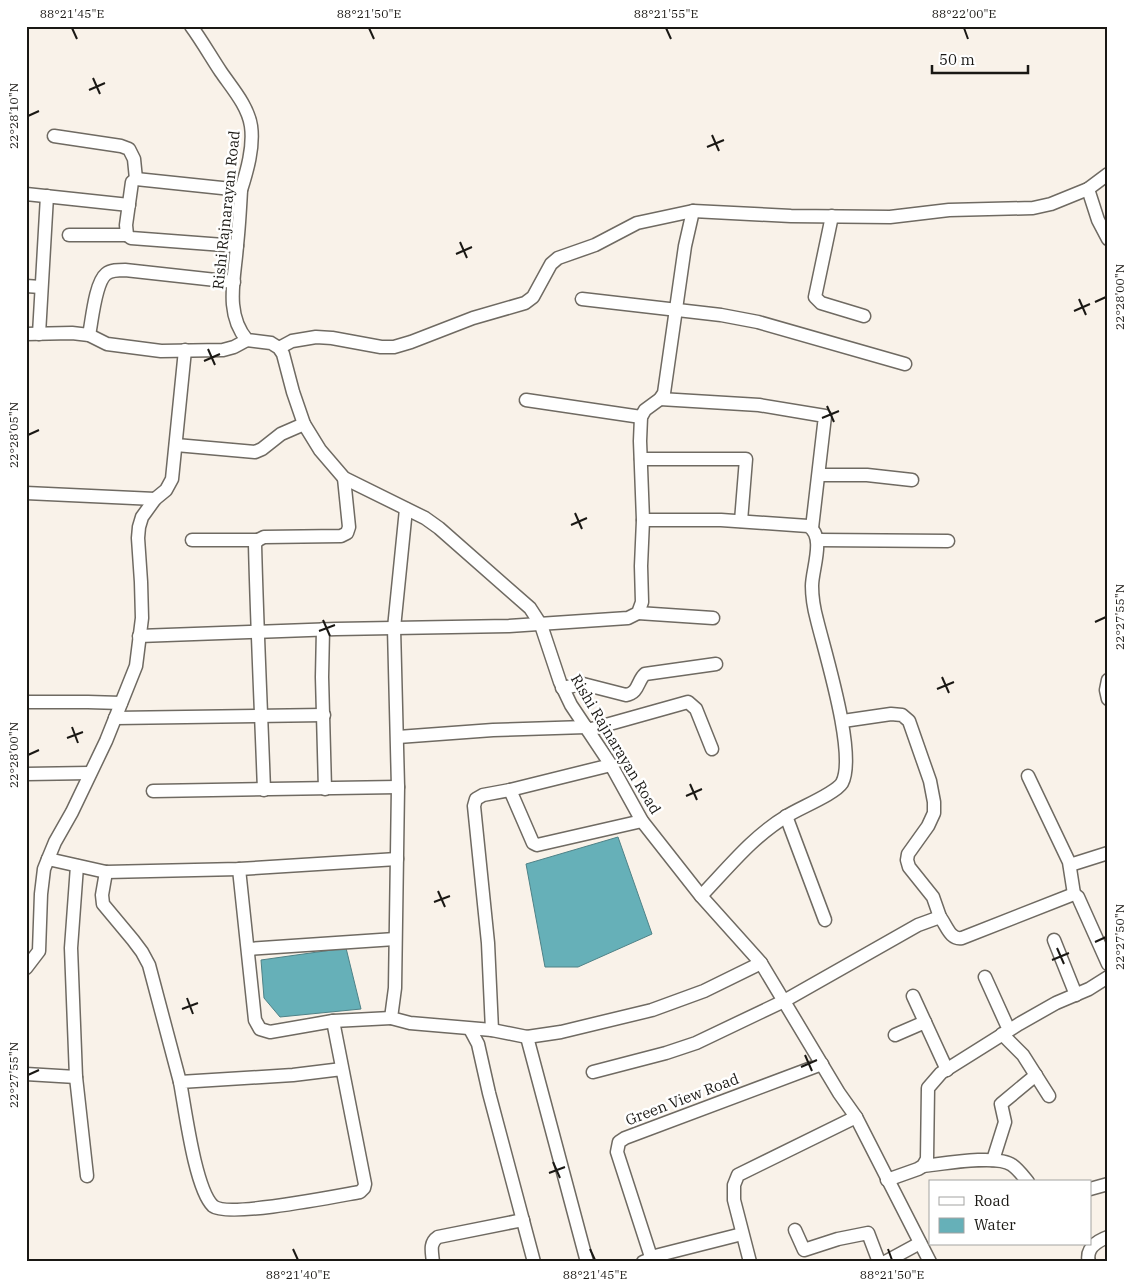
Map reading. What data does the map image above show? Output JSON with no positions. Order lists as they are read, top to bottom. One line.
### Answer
{"streets":{"street":["Rishi Rajnarayan Road","Green View Road"]},"crossings":[["Rishi Rajnarayan Road","Green View Road"]],"legend":["Road","Water"],"scale_bar":"50 m","coordinates":["88°21'45\"E","88°21'50\"E","88°21'55\"E","88°22'00\"E","22°28'10\"N","22°28'00\"N","22°28'05\"N","22°27'55\"N","22°27'50\"N","88°21'40\"E"]}
